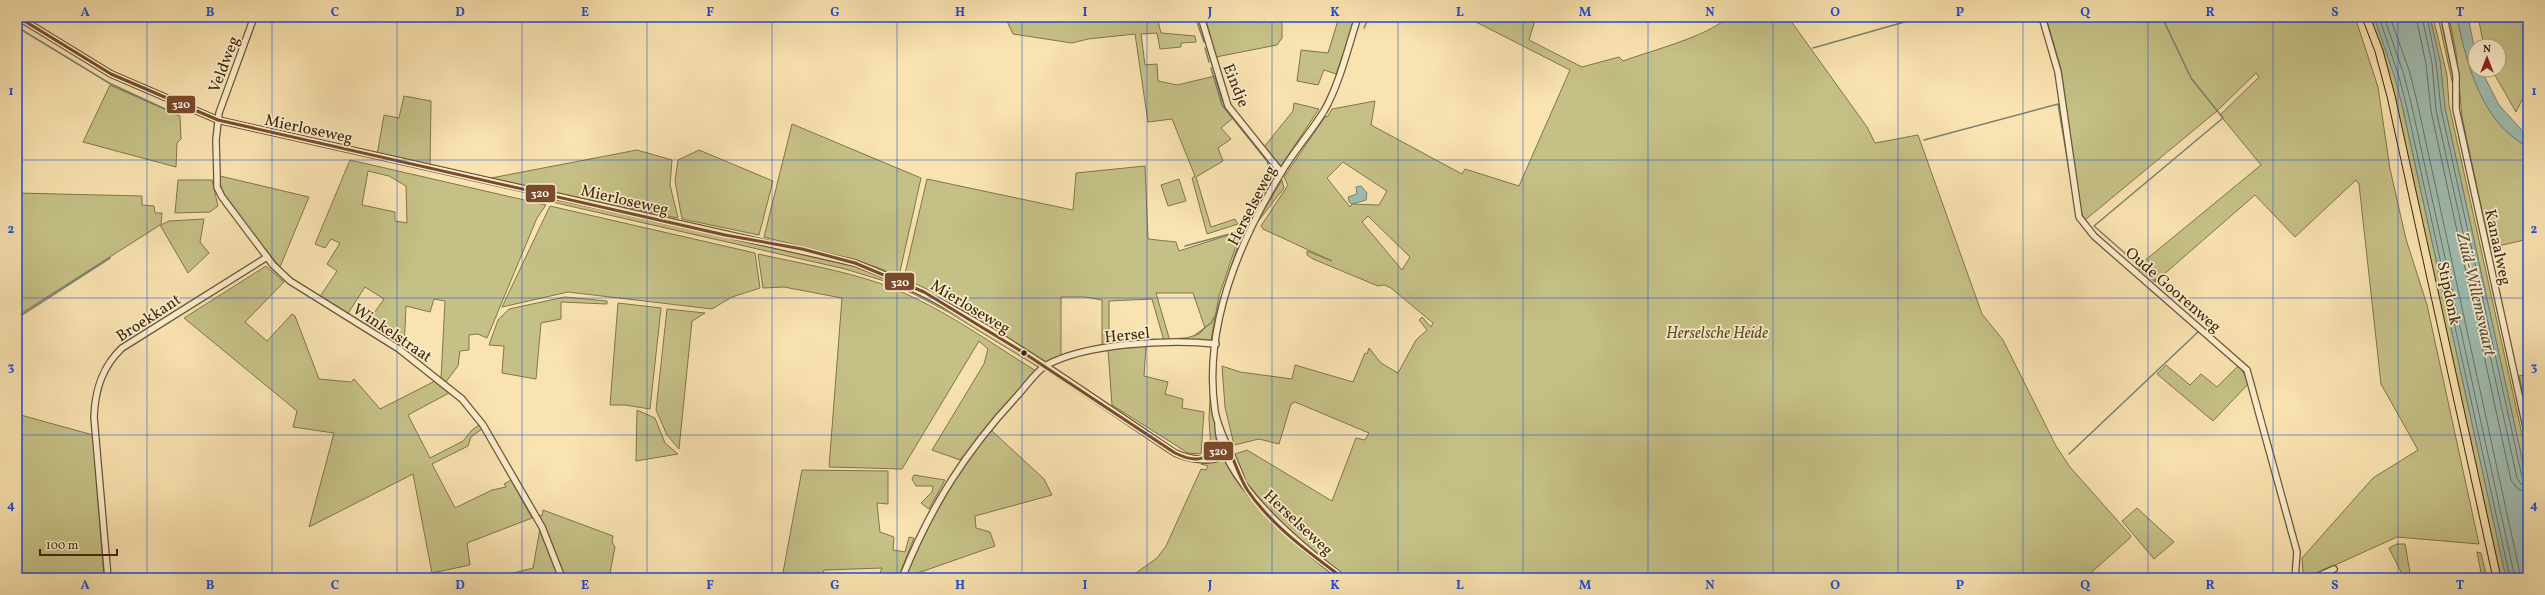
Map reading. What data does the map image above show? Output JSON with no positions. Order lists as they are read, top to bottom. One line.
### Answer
{"streets":{"main road":["Stipdonk"],"street":["Veldweg","Eindje","Mierloseweg","Herselseweg","Kanaalweg","Oude Goorenweg","Broekkant","Winkelstraat","Hersel"]},"crossings":[["Veldweg","Mierloseweg"],["Veldweg","Winkelstraat"],["Eindje","Herselseweg"],["Mierloseweg","Herselseweg"],["Mierloseweg","Winkelstraat"],["Mierloseweg","Hersel"],["Herselseweg","Hersel"],["Broekkant","Winkelstraat"]],"water":["Zuid-Willemsvaart"],"parks":["Herselsche Heide"],"lines":["transit line 320"],"scale_bar":"100 m","north":"top","grid":{"columns":["A","B","C","D","E","F","G","H","I","J","K","L","M","N","O","P","Q","R","S","T"],"rows":["1","2","3","4"]}}
